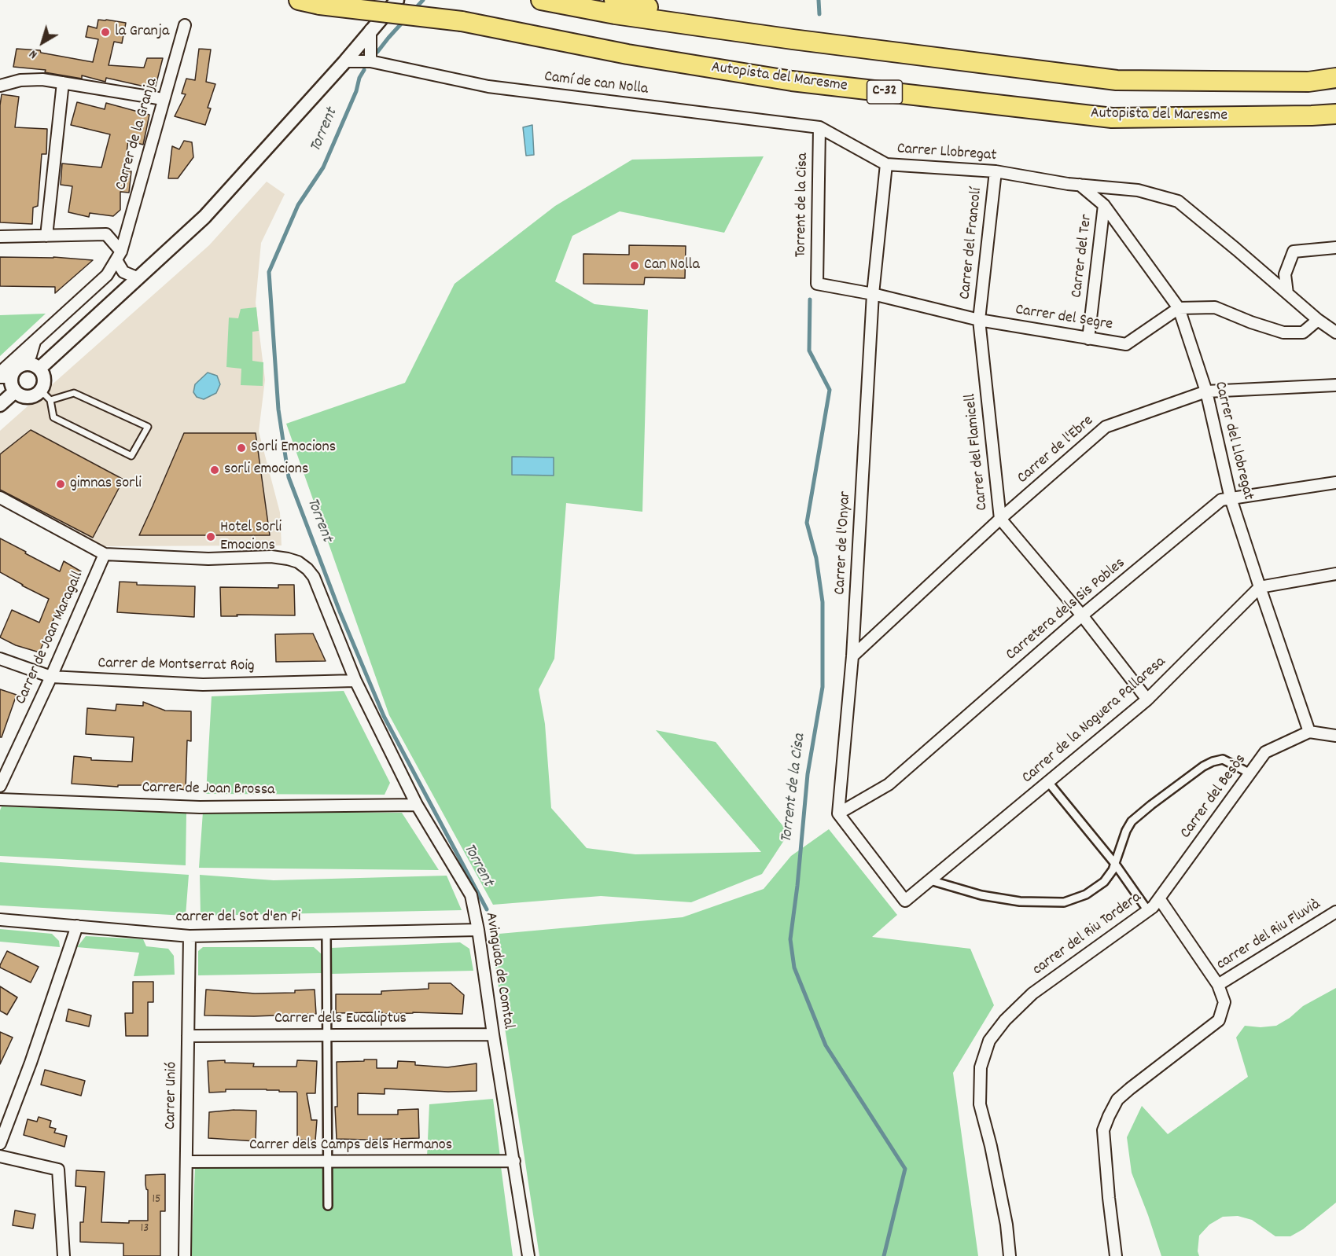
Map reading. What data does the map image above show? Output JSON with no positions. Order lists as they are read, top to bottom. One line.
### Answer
{"streets":{"highway":["Autopista del Maresme","C-32"],"street":["Camí de can Nolla","Carrer de la Granja","Carrer Llobregat","Torrent de la Cisa","Carrer del Francolí","Carrer del Ter","Carrer del Segre","Carrer del Llobregat","Carrer de l'Ebre","Carrer del Flamicell","Carrer de l'Onyar","Carretera dels Sis Pobles","Carrer de Joan Maragall","Carrer de Montserrat Roig","Carrer de la Noguera Pallaresa","Carrer de Joan Brossa","Carrer del Besòs","carrer del Sot d'en Pi","carrer del Riu Tordera","carrer del Riu Fluvià","Avinguda de Comtal","Carrer dels Eucaliptus","Carrer Unió","Carrer dels Camps dels Hermanos"]},"crossings":[["Camí de can Nolla","Carrer Llobregat"],["Camí de can Nolla","Torrent de la Cisa"],["Carrer Llobregat","Torrent de la Cisa"],["Carrer Llobregat","Carrer del Francolí"],["Carrer Llobregat","Carrer del Llobregat"],["Carrer Llobregat","Carrer de l'Onyar"],["Torrent de la Cisa","Carrer del Segre"],["Carrer del Francolí","Carrer del Segre"],["Carrer del Francolí","Carrer del Flamicell"],["Carrer del Ter","Carrer del Segre"],["Carrer del Ter","Carrer del Llobregat"],["Carrer del Segre","Carrer del Llobregat"],["Carrer del Segre","Carrer del Flamicell"],["Carrer del Segre","Carrer de l'Onyar"],["Carrer del Llobregat","Carrer de l'Ebre"],["Carrer del Llobregat","Carretera dels Sis Pobles"],["Carrer del Llobregat","Carrer de la Noguera Pallaresa"],["Carrer del Llobregat","Carrer del Besòs"],["Carrer de l'Ebre","Carrer del Flamicell"],["Carrer de l'Ebre","Carrer de l'Onyar"],["Carrer del Flamicell","Carretera dels Sis Pobles"],["Carrer del Flamicell","Carrer de la Noguera Pallaresa"],["Carrer de l'Onyar","Carretera dels Sis Pobles"],["Carrer de l'Onyar","Carrer de la Noguera Pallaresa"],["Carretera dels Sis Pobles","Carrer de la Noguera Pallaresa"],["Carrer de Joan Maragall","Carrer de Montserrat Roig"],["Carrer de Joan Maragall","Avinguda de Comtal"],["Carrer de Montserrat Roig","Avinguda de Comtal"],["Carrer de Joan Brossa","Avinguda de Comtal"],["Carrer del Besòs","carrer del Riu Tordera"],["carrer del Sot d'en Pi","Avinguda de Comtal"],["carrer del Sot d'en Pi","Carrer Unió"],["Avinguda de Comtal","Carrer dels Eucaliptus"],["Avinguda de Comtal","Carrer dels Camps dels Hermanos"],["Carrer dels Eucaliptus","Carrer Unió"],["Carrer Unió","Carrer dels Camps dels Hermanos"]],"water":["Torrent","Torrent de la Cisa"],"places":["la Granja","Can Nolla","Sorli Emocions","sorli emocions","gimnas sorli","Hotel Sorli Emocions"],"house_numbers":["15","13"],"north":"bottom left"}
